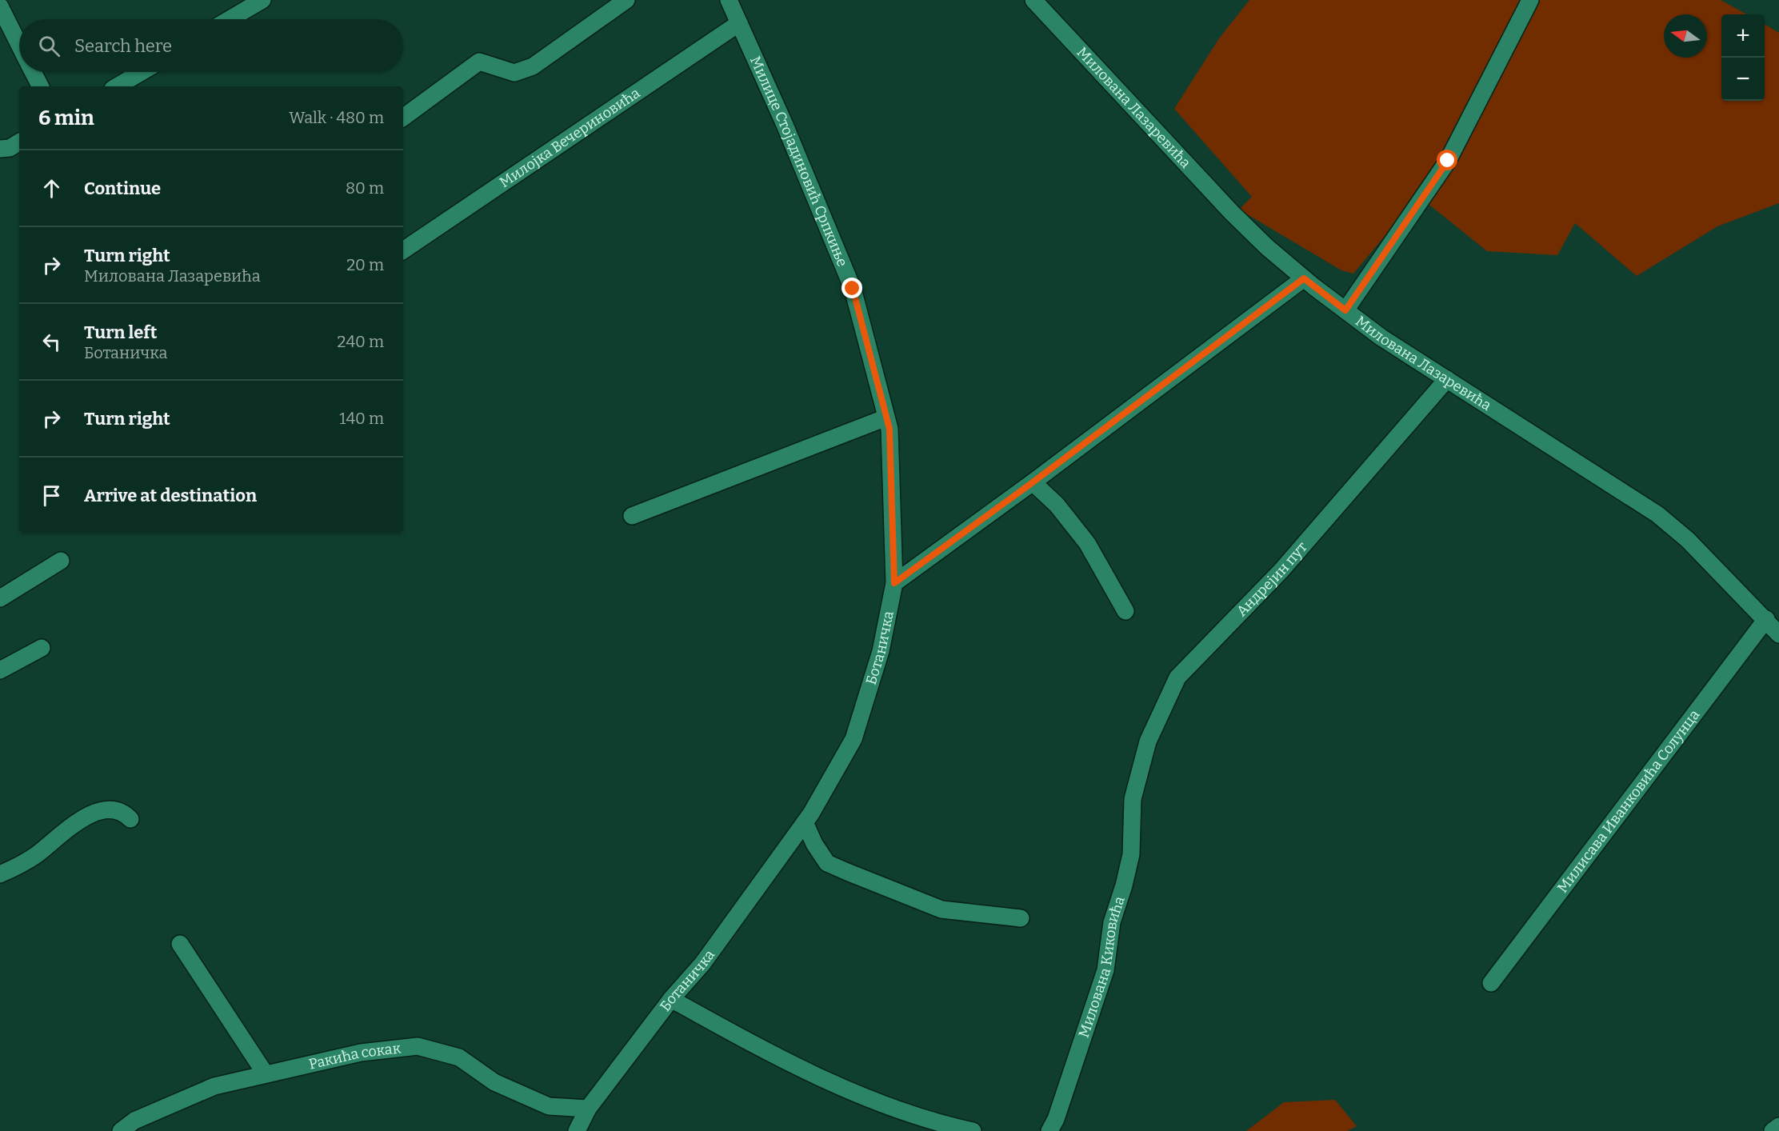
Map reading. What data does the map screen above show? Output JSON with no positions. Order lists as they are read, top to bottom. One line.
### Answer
{"streets":{"street":["Милована Лазаревића","Милојка Вечериновића","Милице Стојадиновић Српкиње","Андрејин пут","Ботаничка","Милисава Иванковића Солунца","Милована Киковића","Ракића сокак"]},"crossings":[["Милована Лазаревића","Андрејин пут"],["Милована Лазаревића","Милисава Иванковића Солунца"],["Милојка Вечериновића","Милице Стојадиновић Српкиње"],["Милице Стојадиновић Српкиње","Ботаничка"],["Андрејин пут","Милована Киковића"],["Ботаничка","Ракића сокак"]],"north":"left","page":{"map_buttons":["+","−"],"search":"Search here","heading":["6 min","Walk · 480 m"],"list":[["Continue","80 m"],["Turn right","Милована Лазаревића","20 m"],["Turn left","Ботаничка","240 m"],["Turn right","140 m"],"Arrive at destination"]}}
